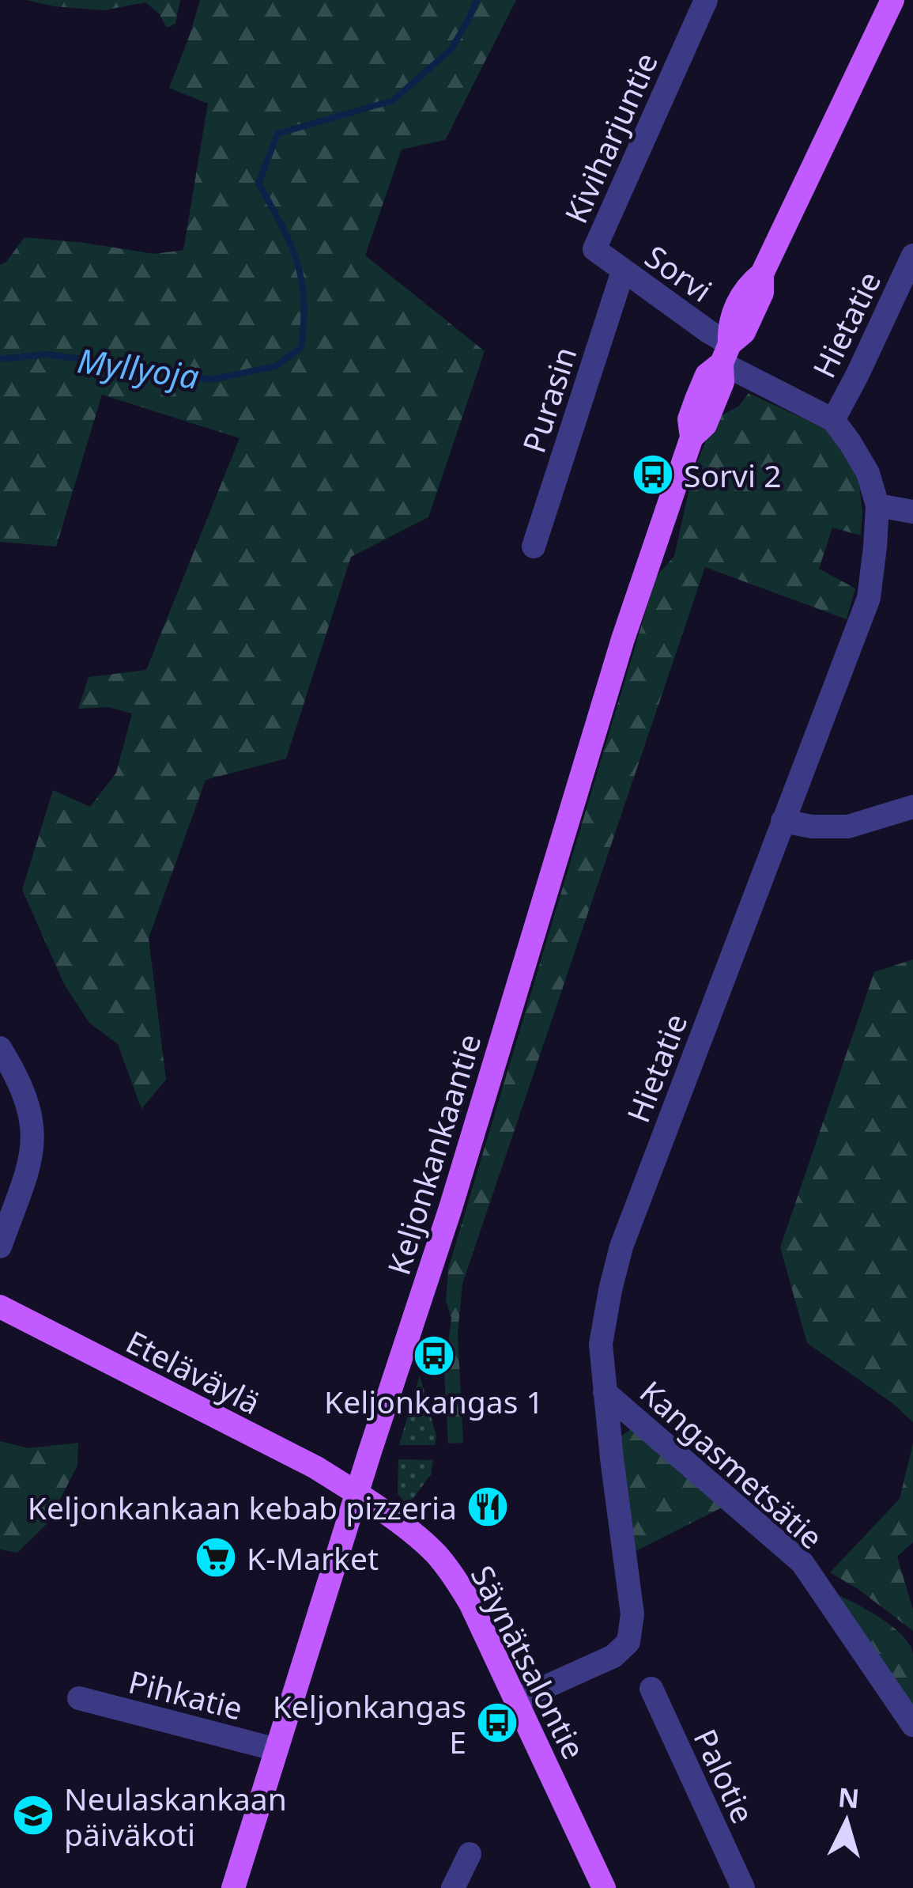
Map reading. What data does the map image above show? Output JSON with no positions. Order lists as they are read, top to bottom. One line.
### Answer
{"streets":{"main road":["Keljonkankaantie","Eteläväylä","Säynätsalontie"],"street":["Kiviharjuntie","Sorvi","Hietatie","Purasin","Kangasmetsätie","Pihkatie","Palotie"]},"crossings":[["Kiviharjuntie","Sorvi"],["Sorvi","Hietatie"],["Sorvi","Purasin"],["Sorvi","Keljonkankaantie"],["Hietatie","Keljonkankaantie"],["Hietatie","Kangasmetsätie"],["Hietatie","Säynätsalontie"],["Keljonkankaantie","Eteläväylä"],["Keljonkankaantie","Säynätsalontie"],["Keljonkankaantie","Pihkatie"],["Eteläväylä","Säynätsalontie"]],"water":["Myllyoja"],"places":{"bus stop":["Sorvi 2","Keljonkangas 1","Keljonkangas E"],"restaurant":["Keljonkankaan kebab pizzeria"],"supermarket":["K-Market"],"school or university":["Neulaskankaan päiväkoti"]},"north":"top"}
